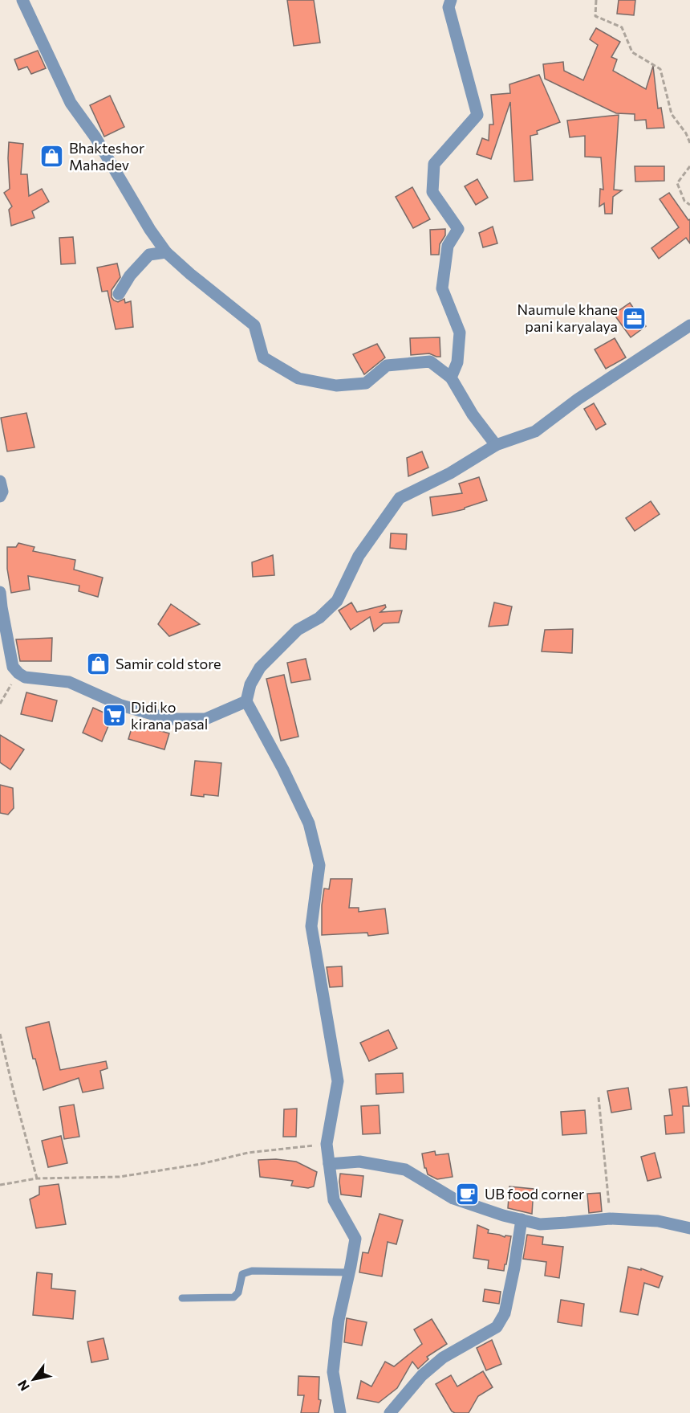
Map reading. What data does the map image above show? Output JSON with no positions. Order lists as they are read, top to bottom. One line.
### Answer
{"places":{"shop":["Bhakteshor Mahadev","Samir cold store"],"office":["Naumule khane pani karyalaya"],"supermarket":["Didi ko kirana pasal"],"cafe":["UB food corner"]},"north":"bottom left"}
